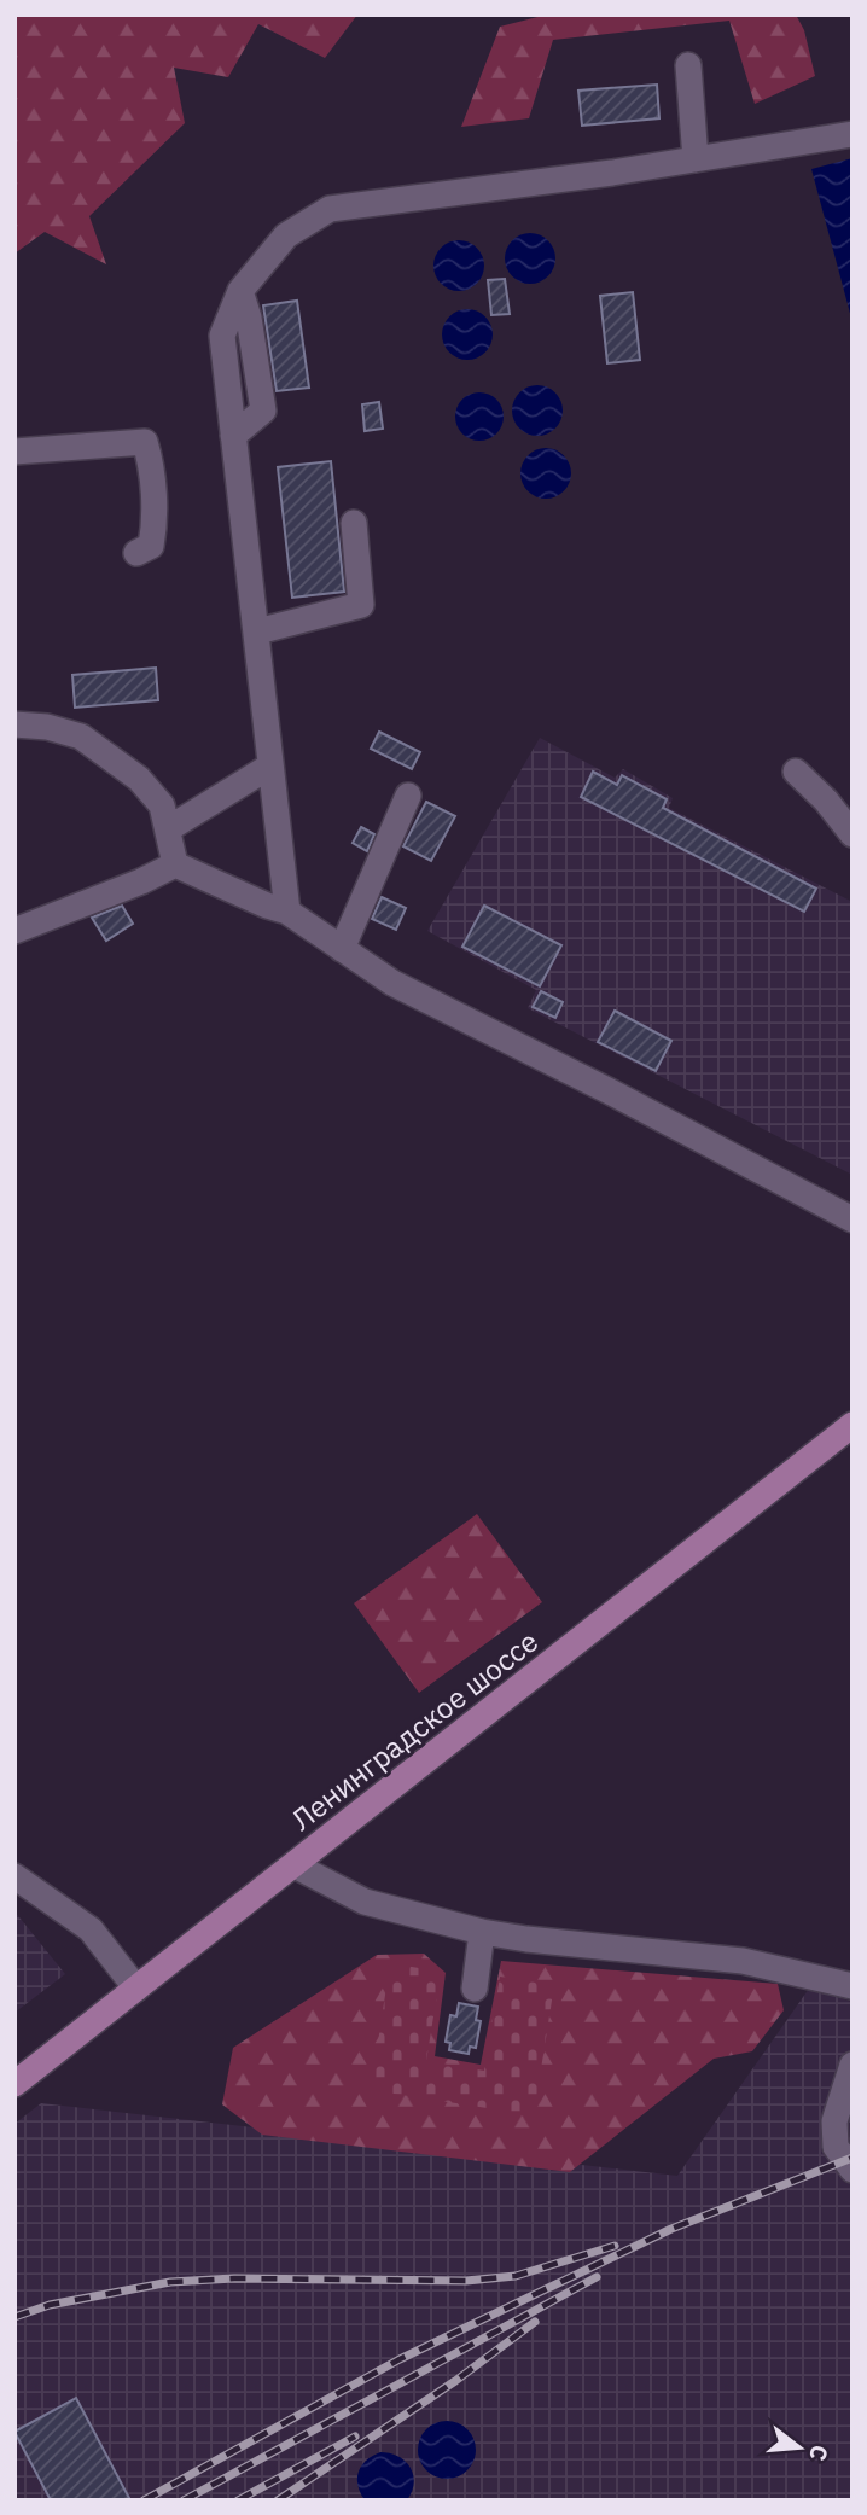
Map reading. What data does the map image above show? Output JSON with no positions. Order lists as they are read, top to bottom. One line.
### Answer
{"streets":{"main road":["Ленинградское шоссе"]},"north":"right"}
